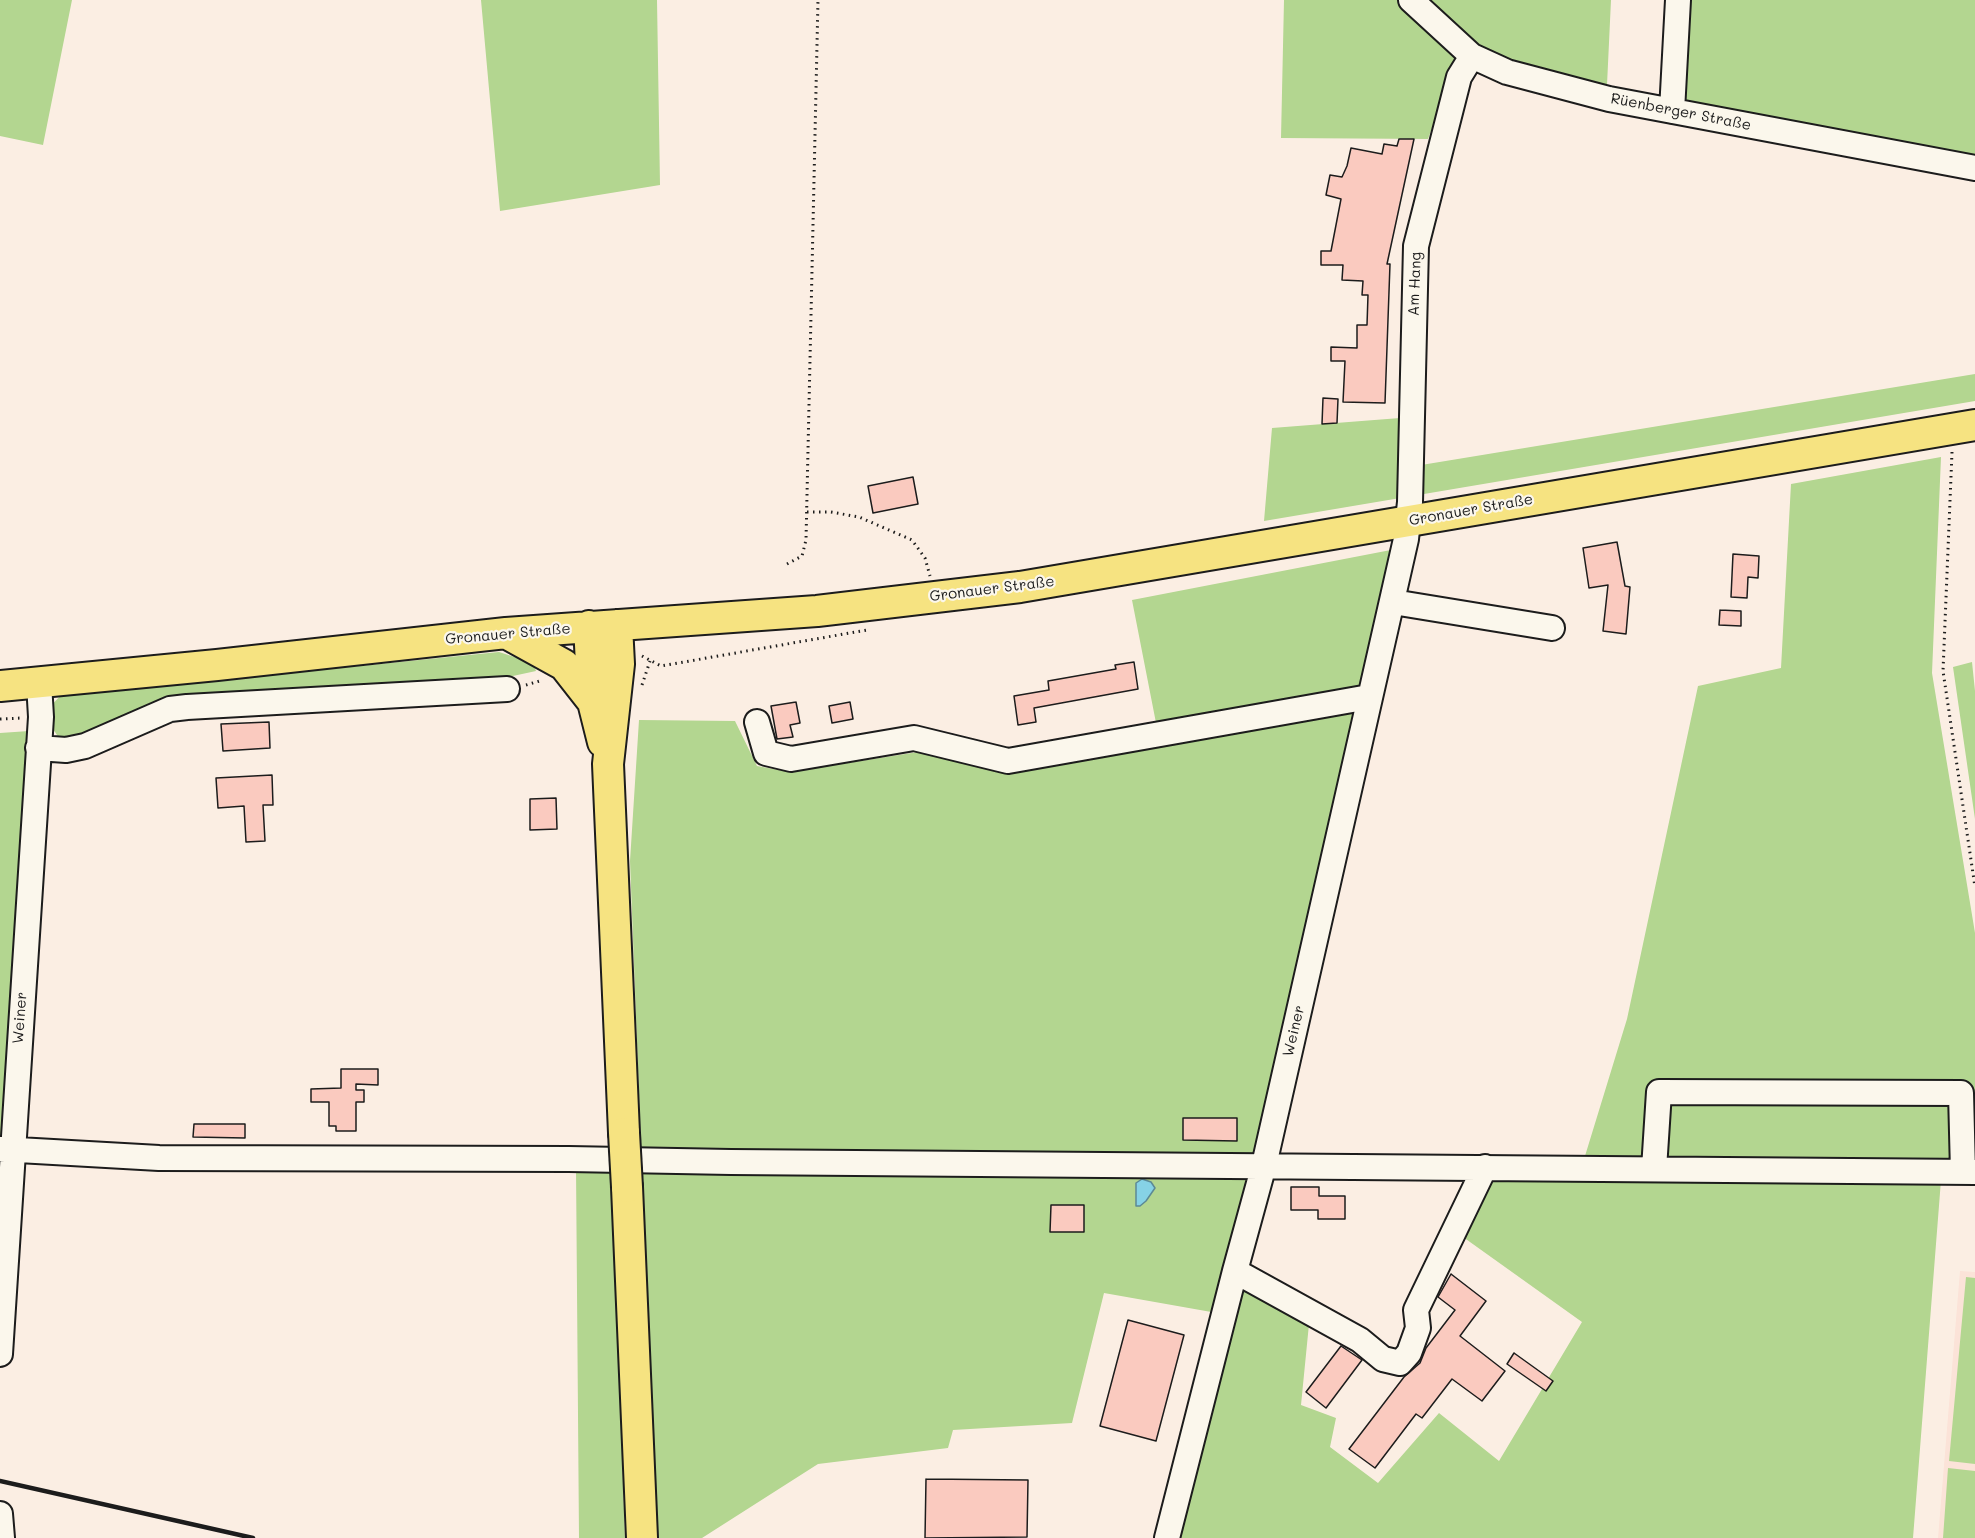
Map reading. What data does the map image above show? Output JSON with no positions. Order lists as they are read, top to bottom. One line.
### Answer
{"streets":{"main road":["Gronauer Straße"],"street":["Rüenberger Straße","Am Hang","Weiner"]},"crossings":[["Rüenberger Straße","Am Hang"],["Am Hang","Gronauer Straße"],["Am Hang","Weiner"],["Gronauer Straße","Weiner"]]}
